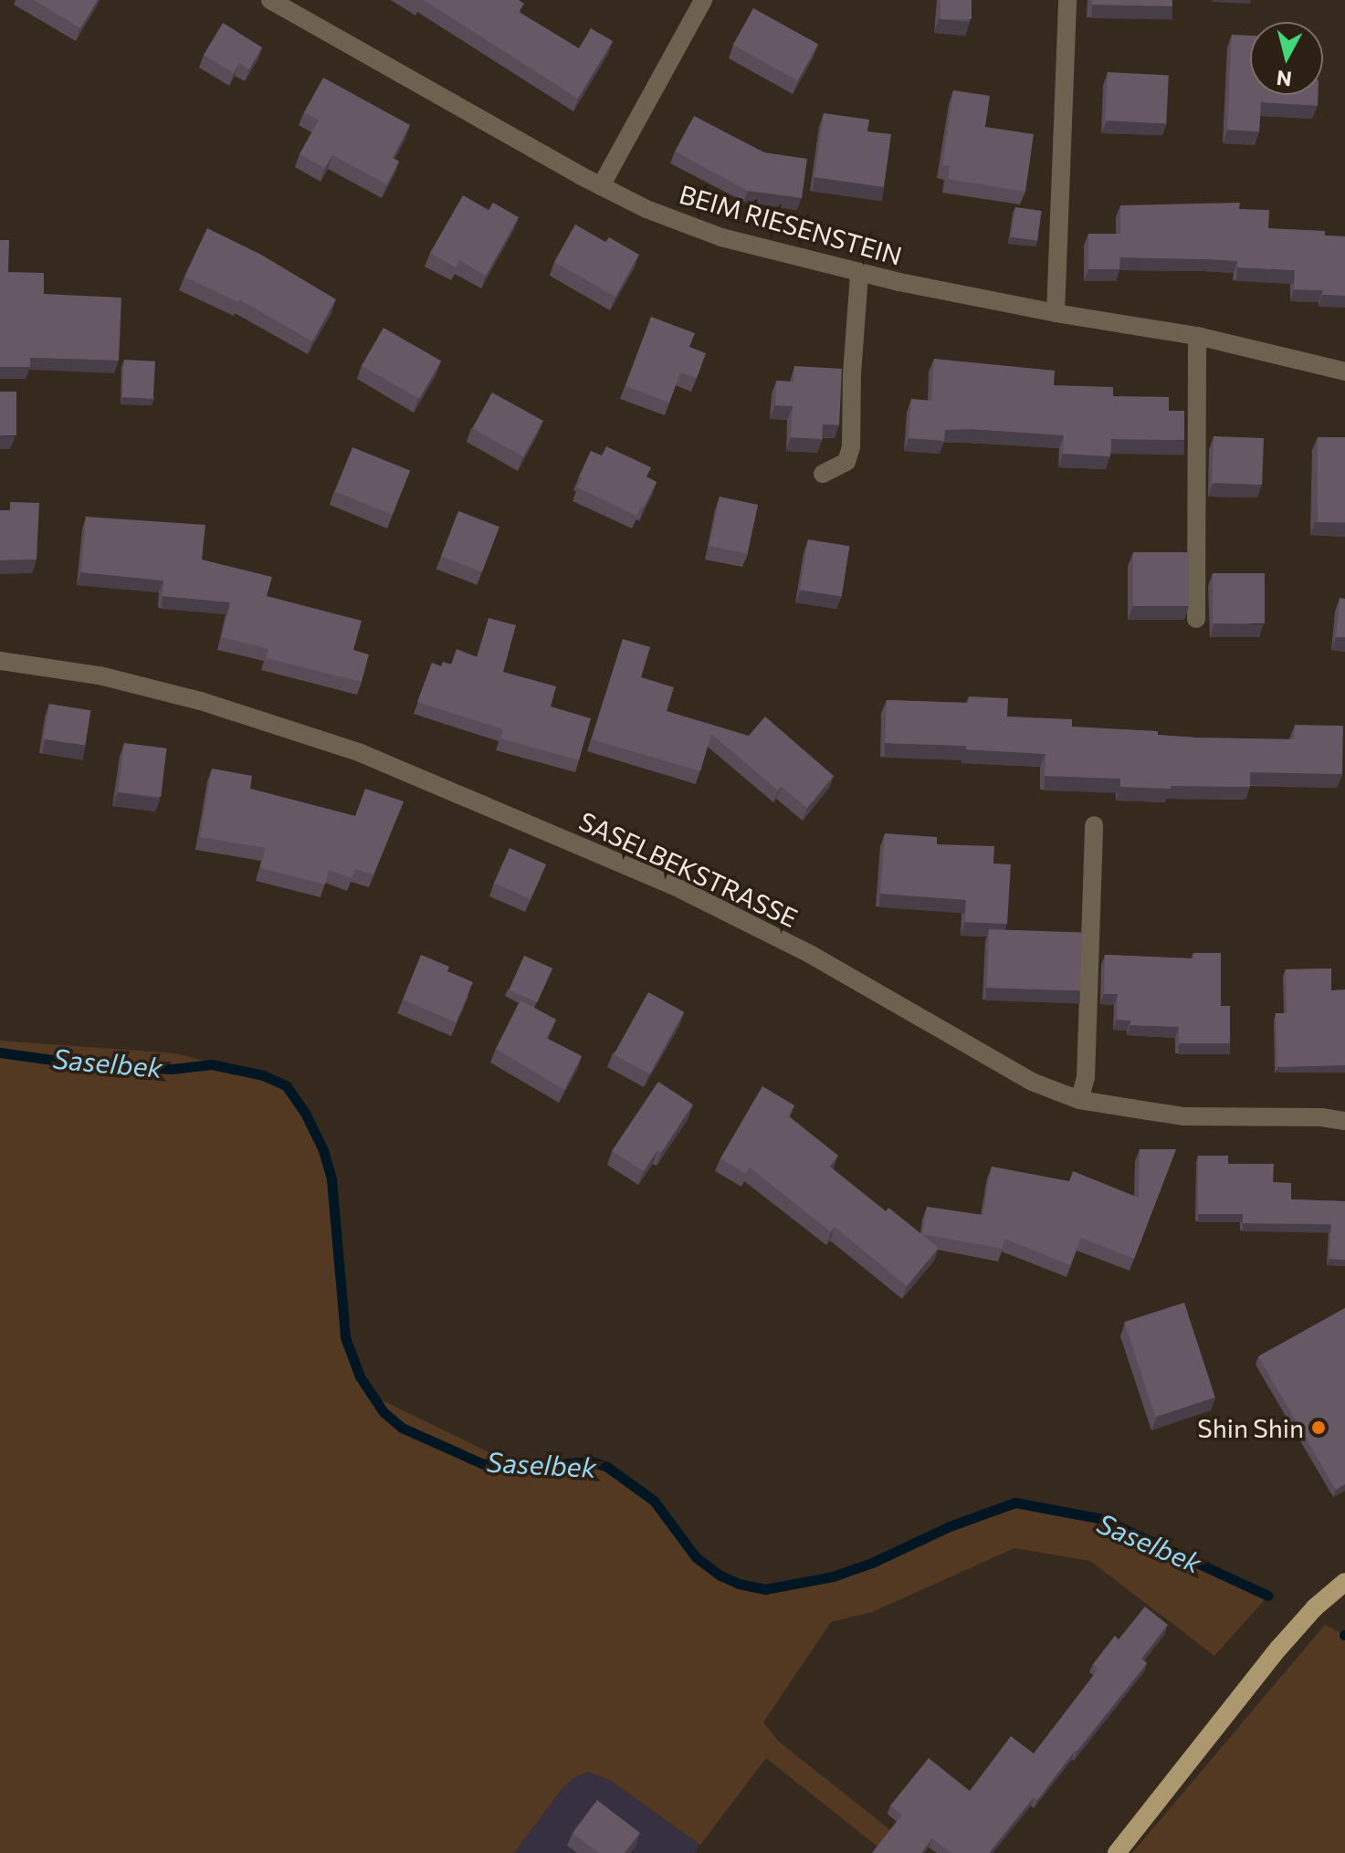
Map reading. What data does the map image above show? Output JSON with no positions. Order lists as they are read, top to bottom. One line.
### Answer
{"streets":{"street":["BEIM RIESENSTEIN","SASELBEKSTRASSE"]},"water":["Saselbek"],"places":["Shin Shin"],"north":"bottom"}
